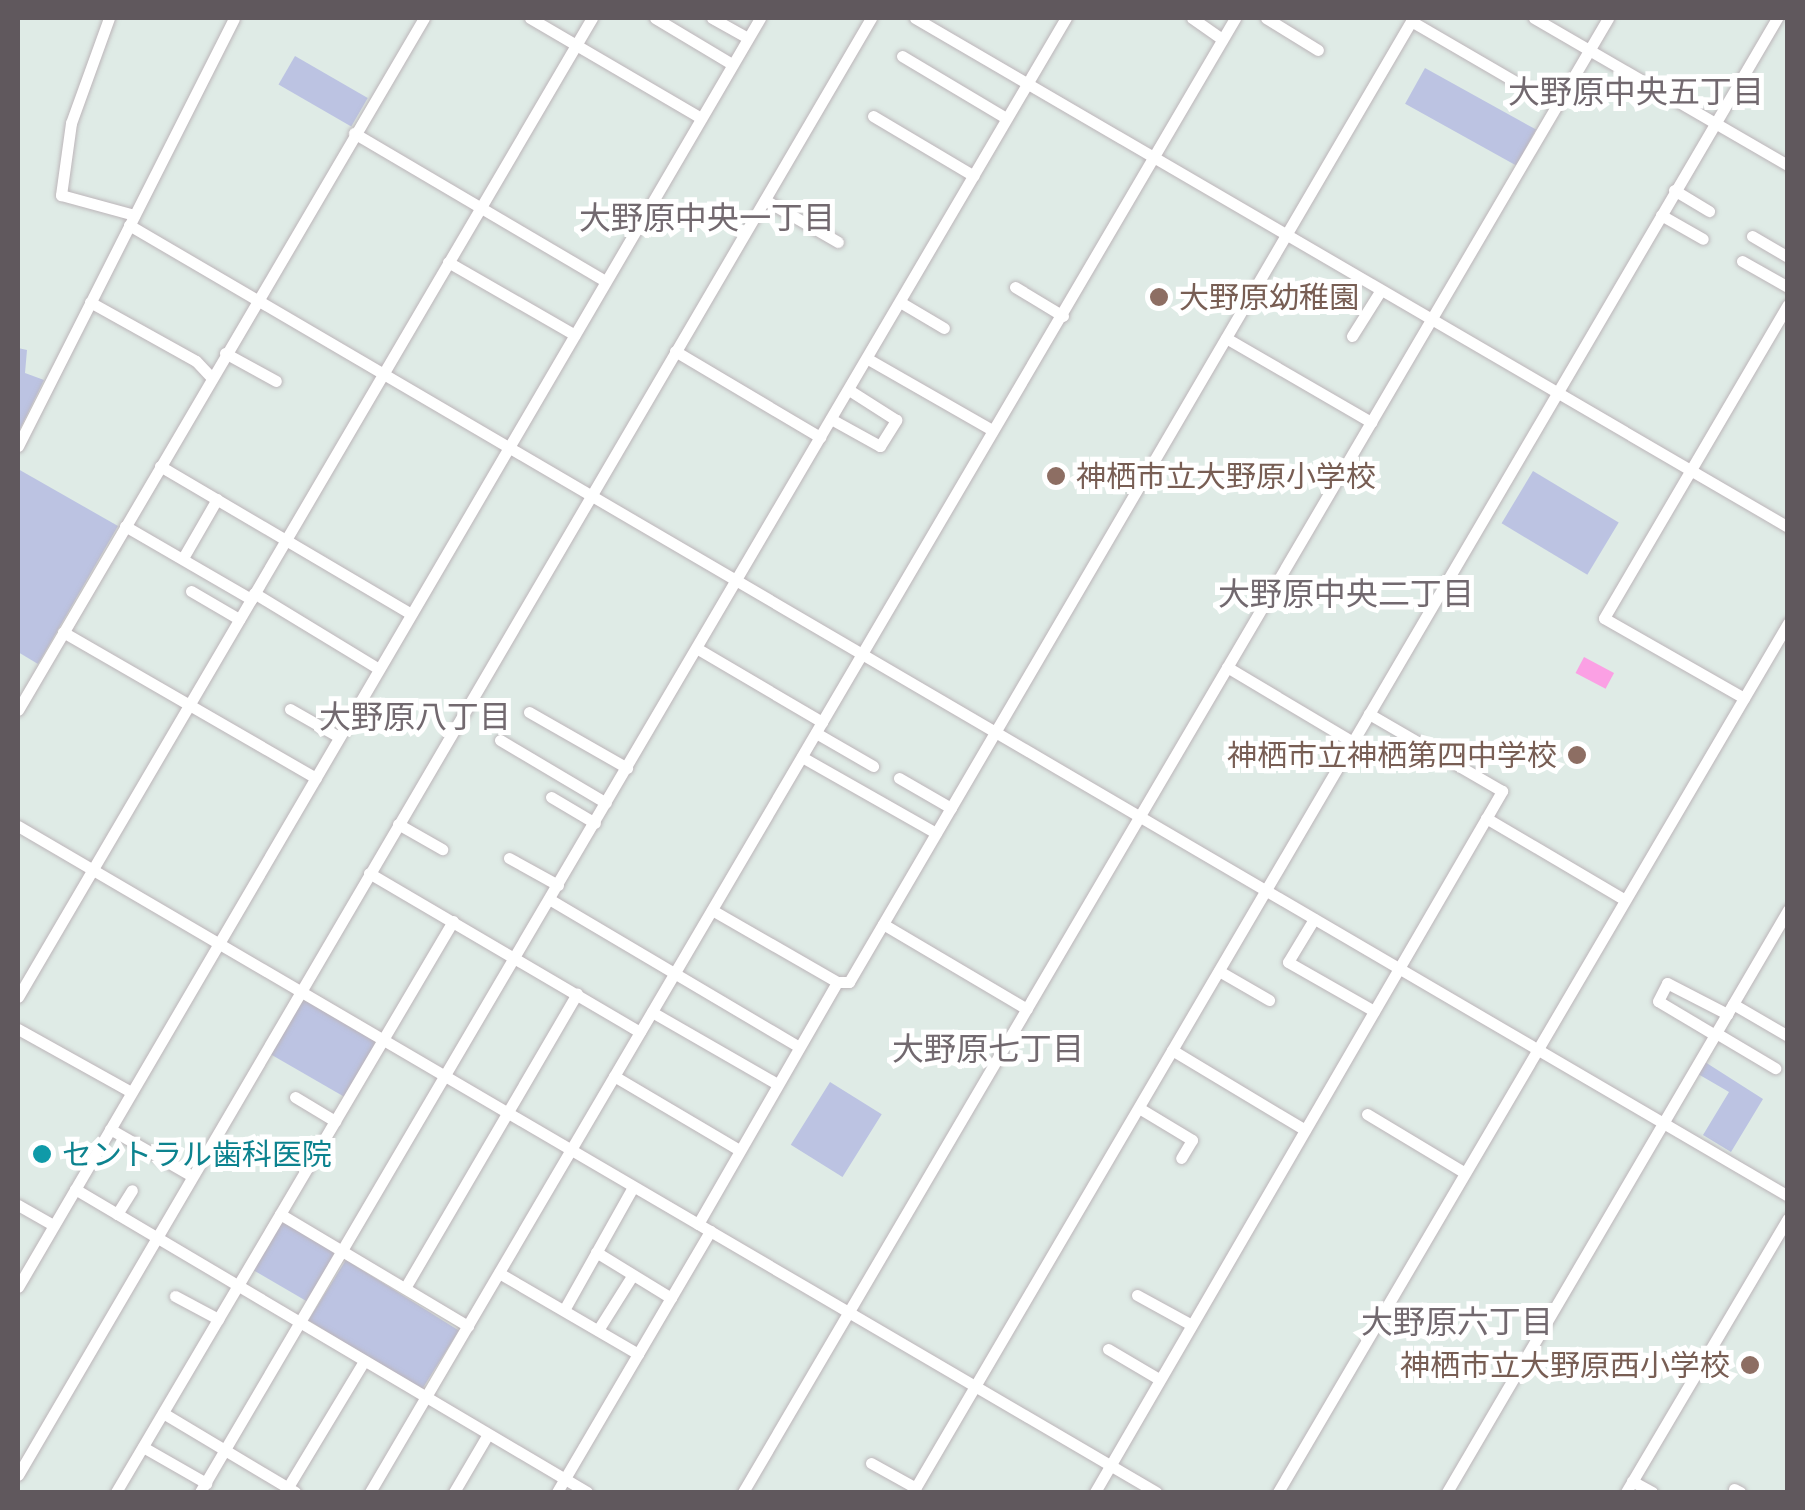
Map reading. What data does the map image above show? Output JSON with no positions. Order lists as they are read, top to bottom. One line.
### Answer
{"districts":["大野原中央五丁目","大野原中央一丁目","大野原中央二丁目","大野原八丁目","大野原七丁目","大野原六丁目"],"places":["大野原幼稚園","神栖市立大野原小学校","神栖市立神栖第四中学校","セントラル歯科医院","神栖市立大野原西小学校"]}
